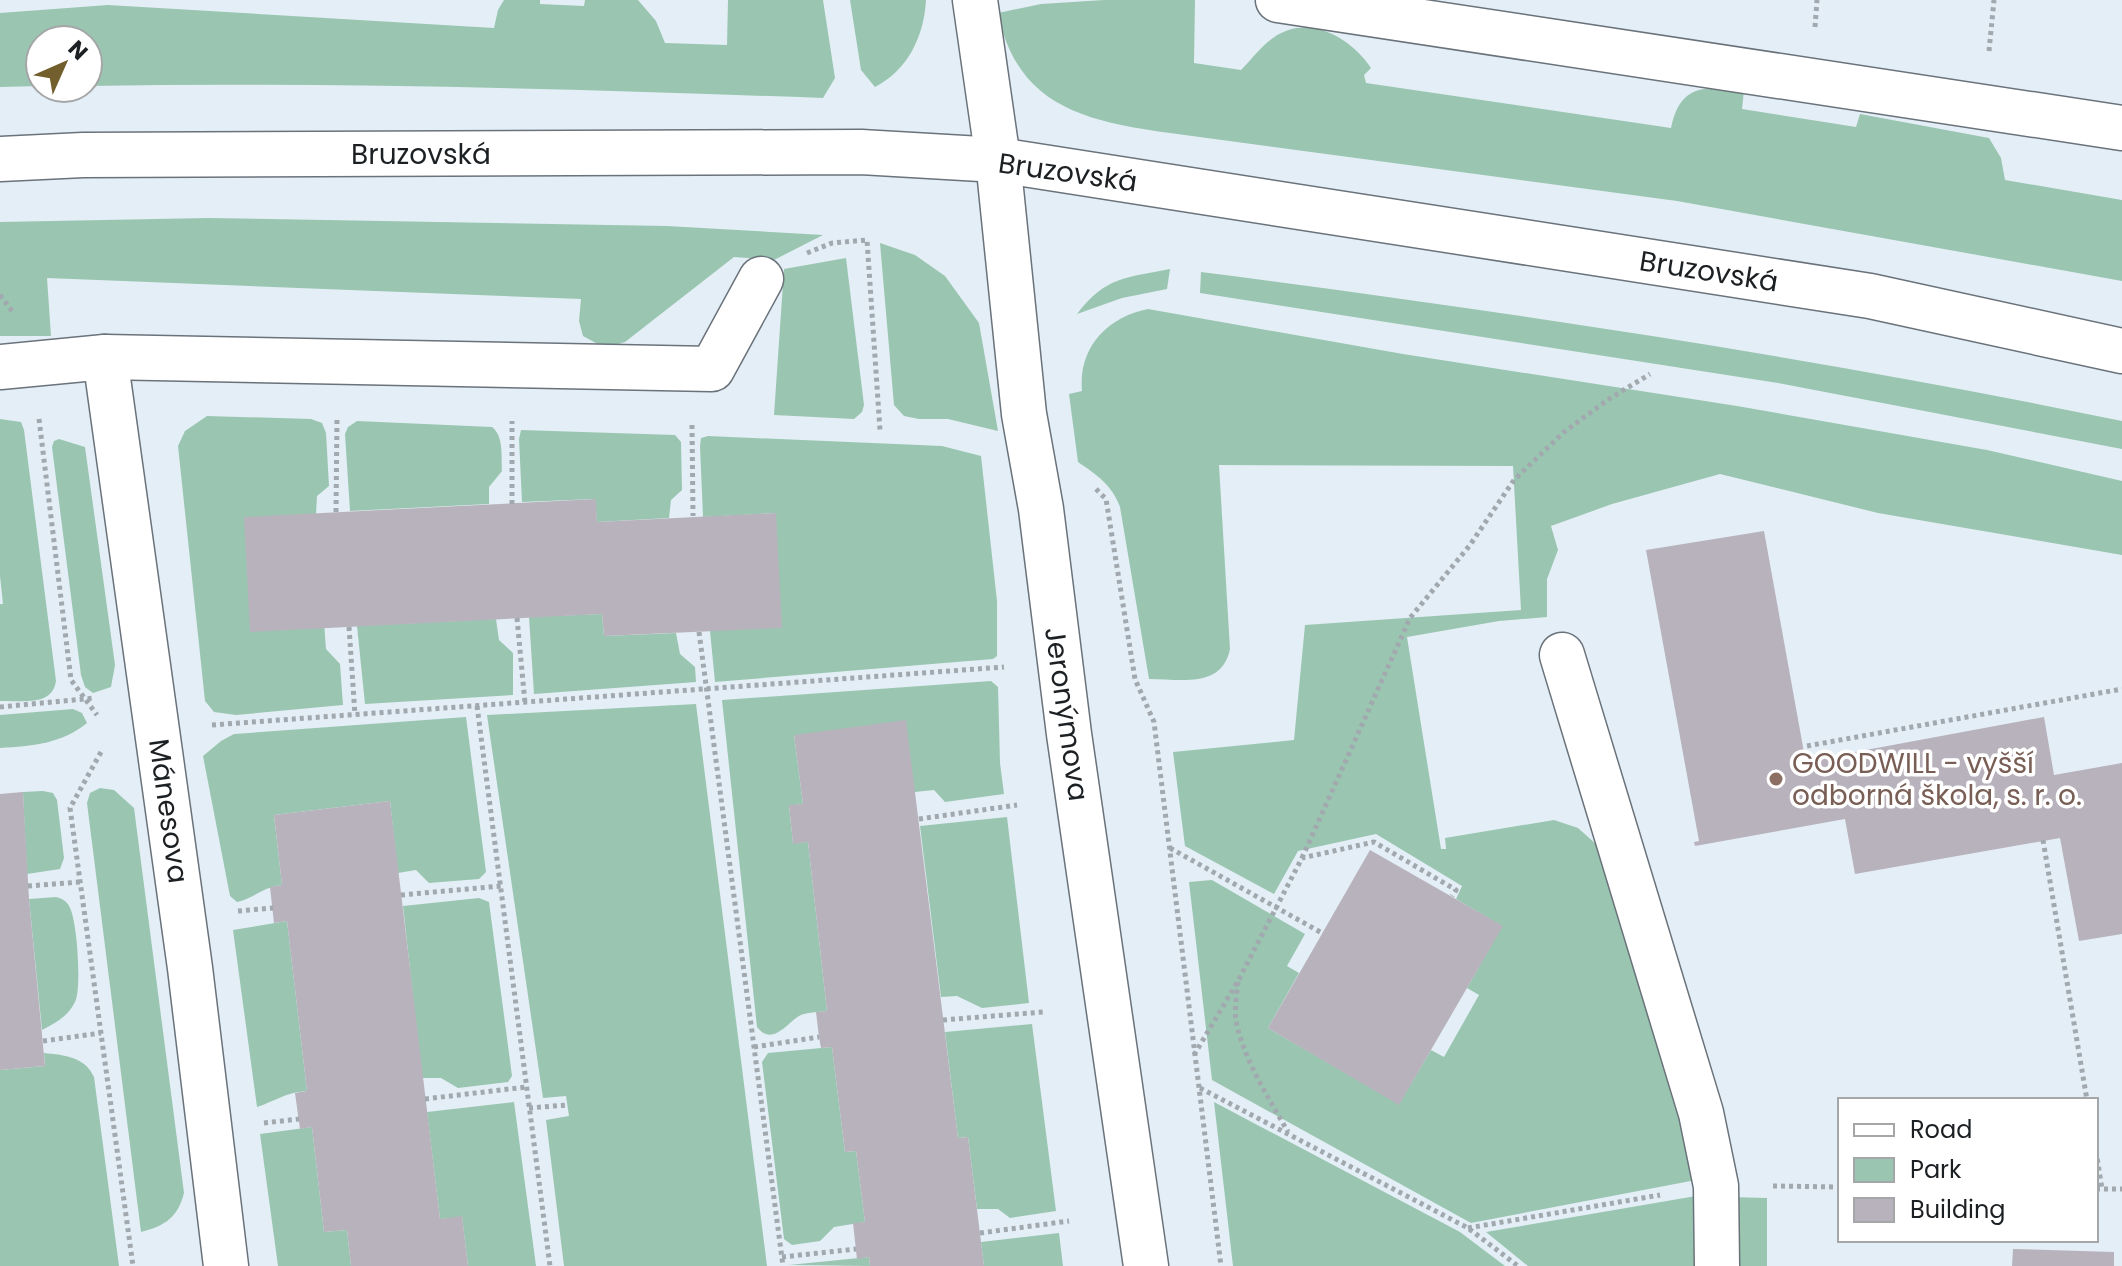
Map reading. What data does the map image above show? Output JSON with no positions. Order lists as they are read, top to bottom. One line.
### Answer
{"streets":{"street":["Bruzovská","Jeronýmova","Mánesova"]},"crossings":[["Bruzovská","Jeronýmova"]],"places":["GOODWILL - vyšší odborná škola, s. r. o."],"legend":["Road","Park","Building"],"north":"top right"}
